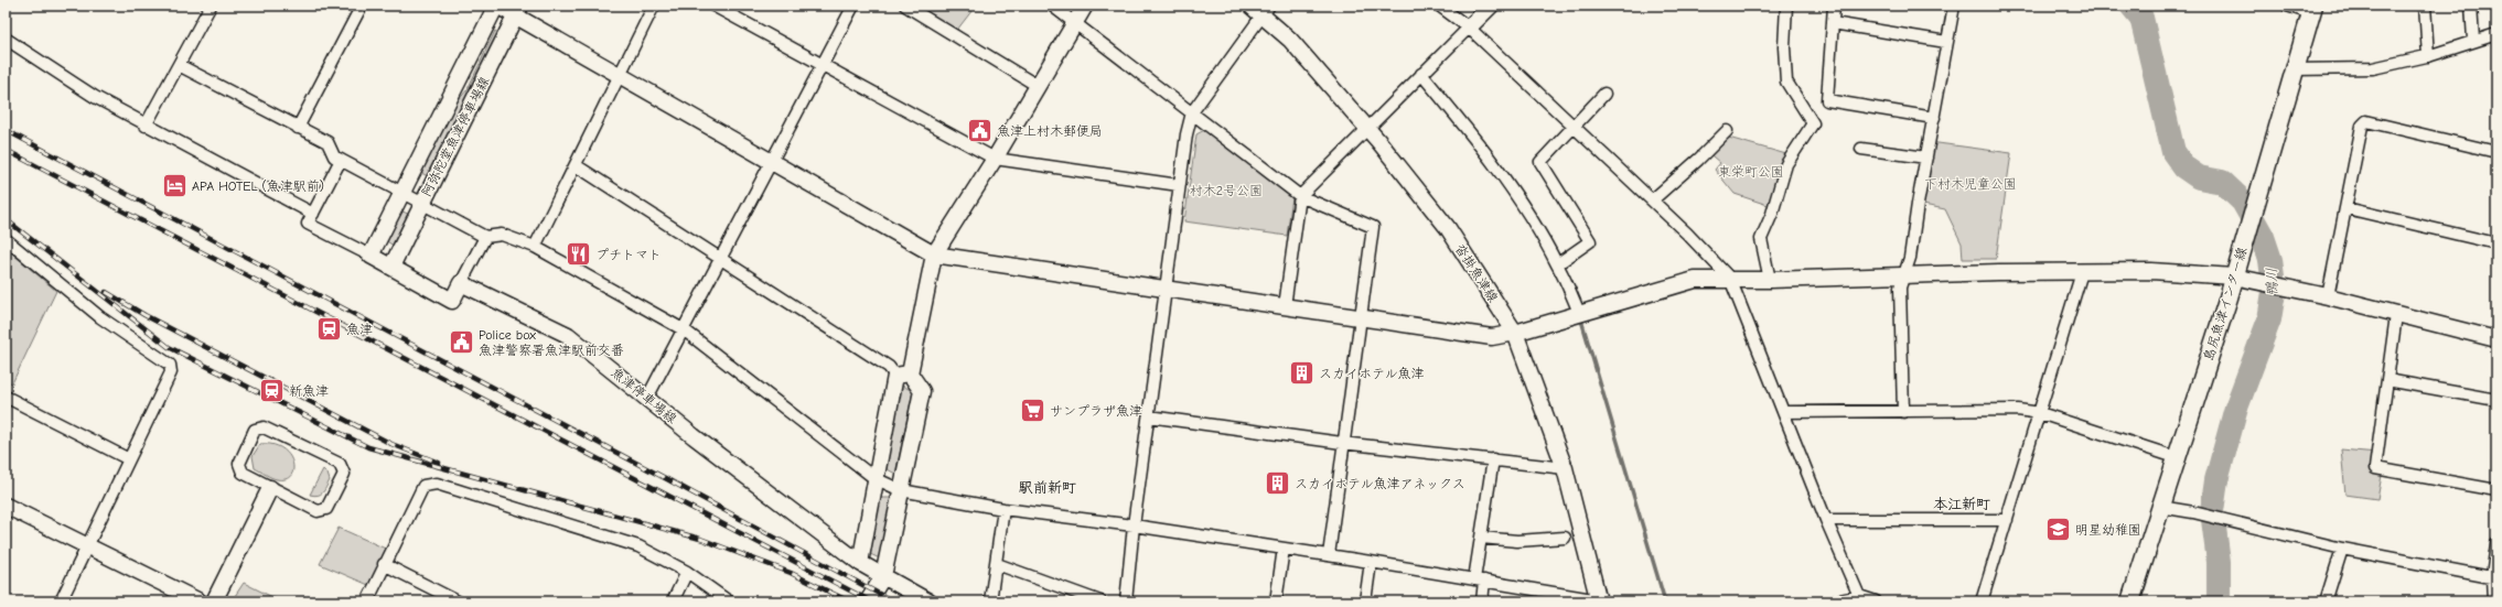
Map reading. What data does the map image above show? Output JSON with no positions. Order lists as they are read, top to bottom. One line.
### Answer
{"streets":{"main road":["島尻魚津インター線"],"street":["阿弥陀堂魚津停車場線","沓掛魚津線","魚津停車場線"]},"districts":["駅前新町","本江新町"],"water":["鴨川"],"parks":["東栄町公園","下村木児童公園","村木2号公園"],"places":{"public building":["魚津上村木郵便局","Police box 魚津警察署魚津駅前交番"],"hotel":["APA HOTEL (魚津駅前)"],"restaurant":["プチトマト"],"station":["魚津","新魚津"],"building":["スカイホテル魚津","スカイホテル魚津アネックス"],"supermarket":["サンプラザ魚津"],"school or university":["明星幼稚園"]}}
